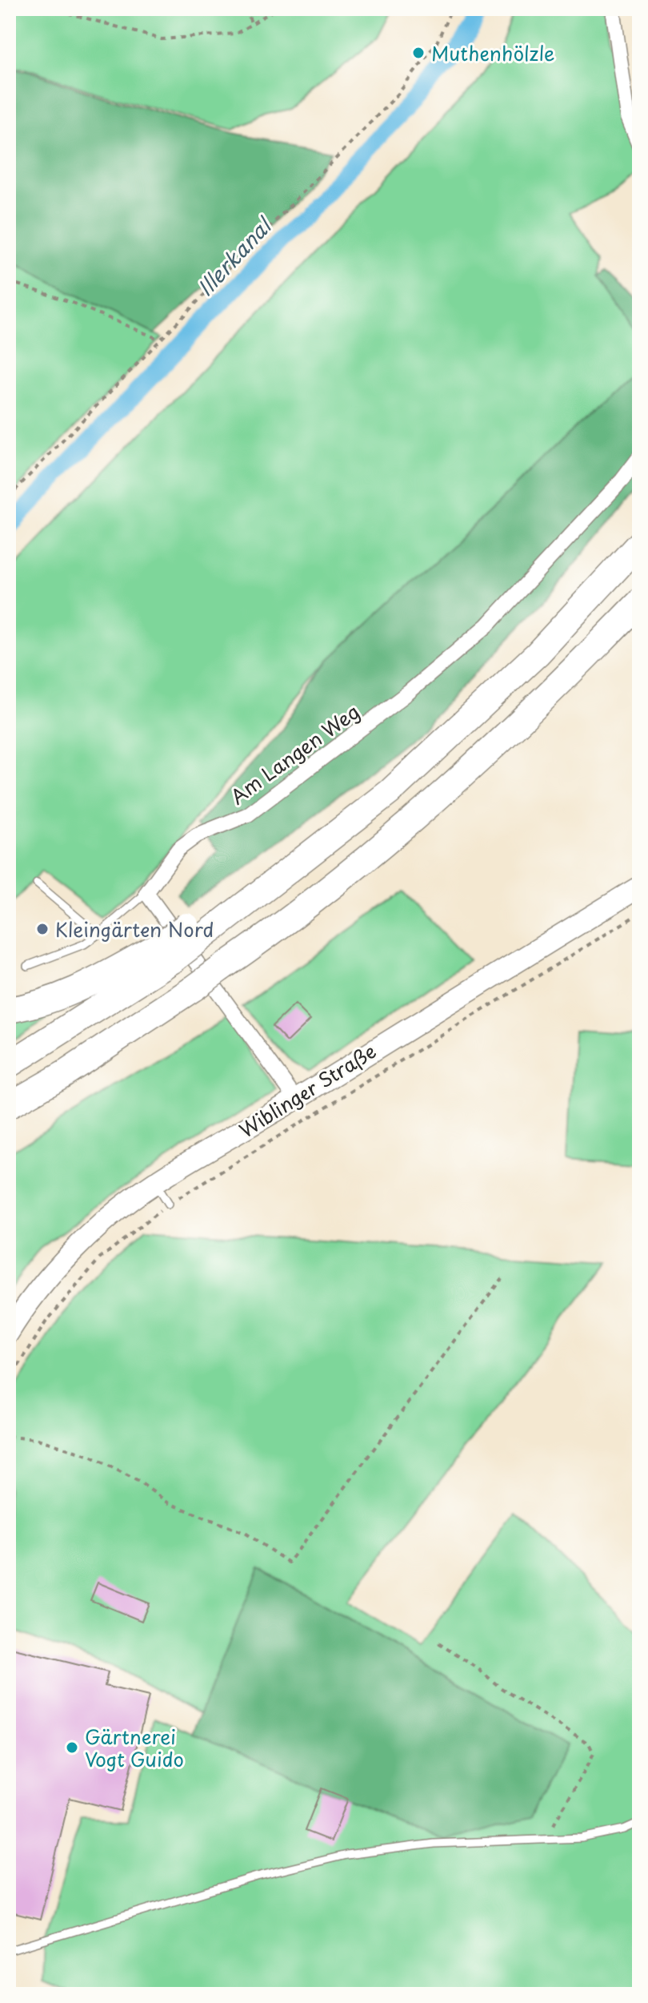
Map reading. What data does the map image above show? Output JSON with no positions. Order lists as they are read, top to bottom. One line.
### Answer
{"streets":{"main road":["Wiblinger Straße"],"street":["Am Langen Weg"]},"water":["Illerkanal"],"places":["Muthenhölzle","Kleingärten Nord","Gärtnerei Vogt Guido"]}
